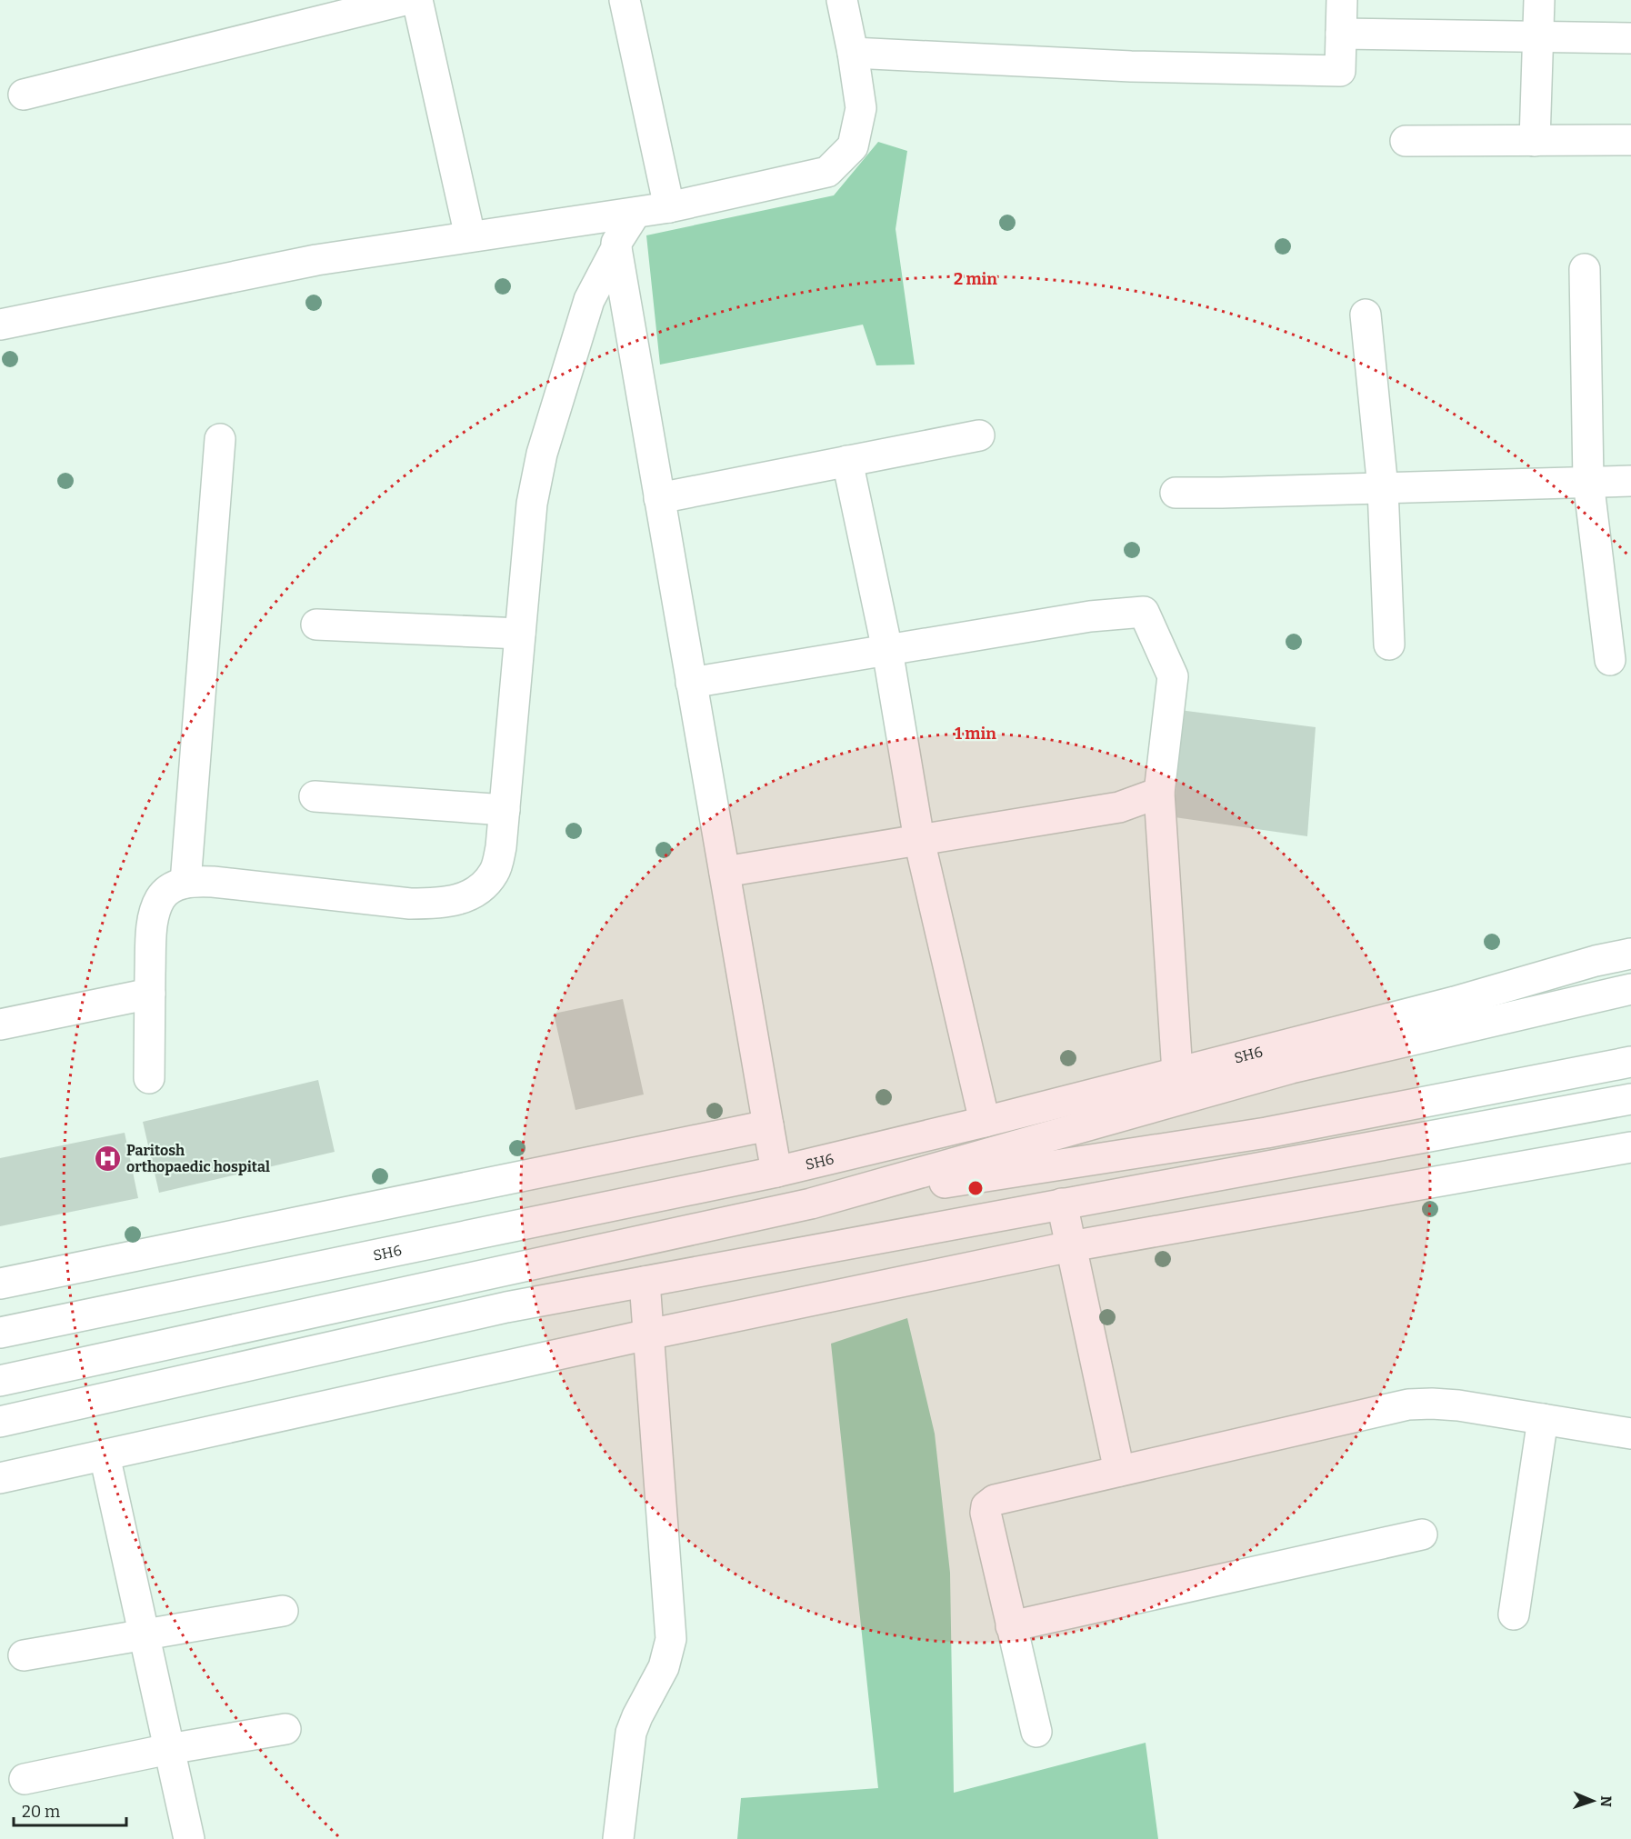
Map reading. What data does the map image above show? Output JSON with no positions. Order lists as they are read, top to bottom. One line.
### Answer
{"streets":{"street":["SH6"]},"places":{"hospital":["Paritosh orthopaedic hospital"]},"scale_bar":"20 m","north":"right","rings":["2 min","1 min"]}
